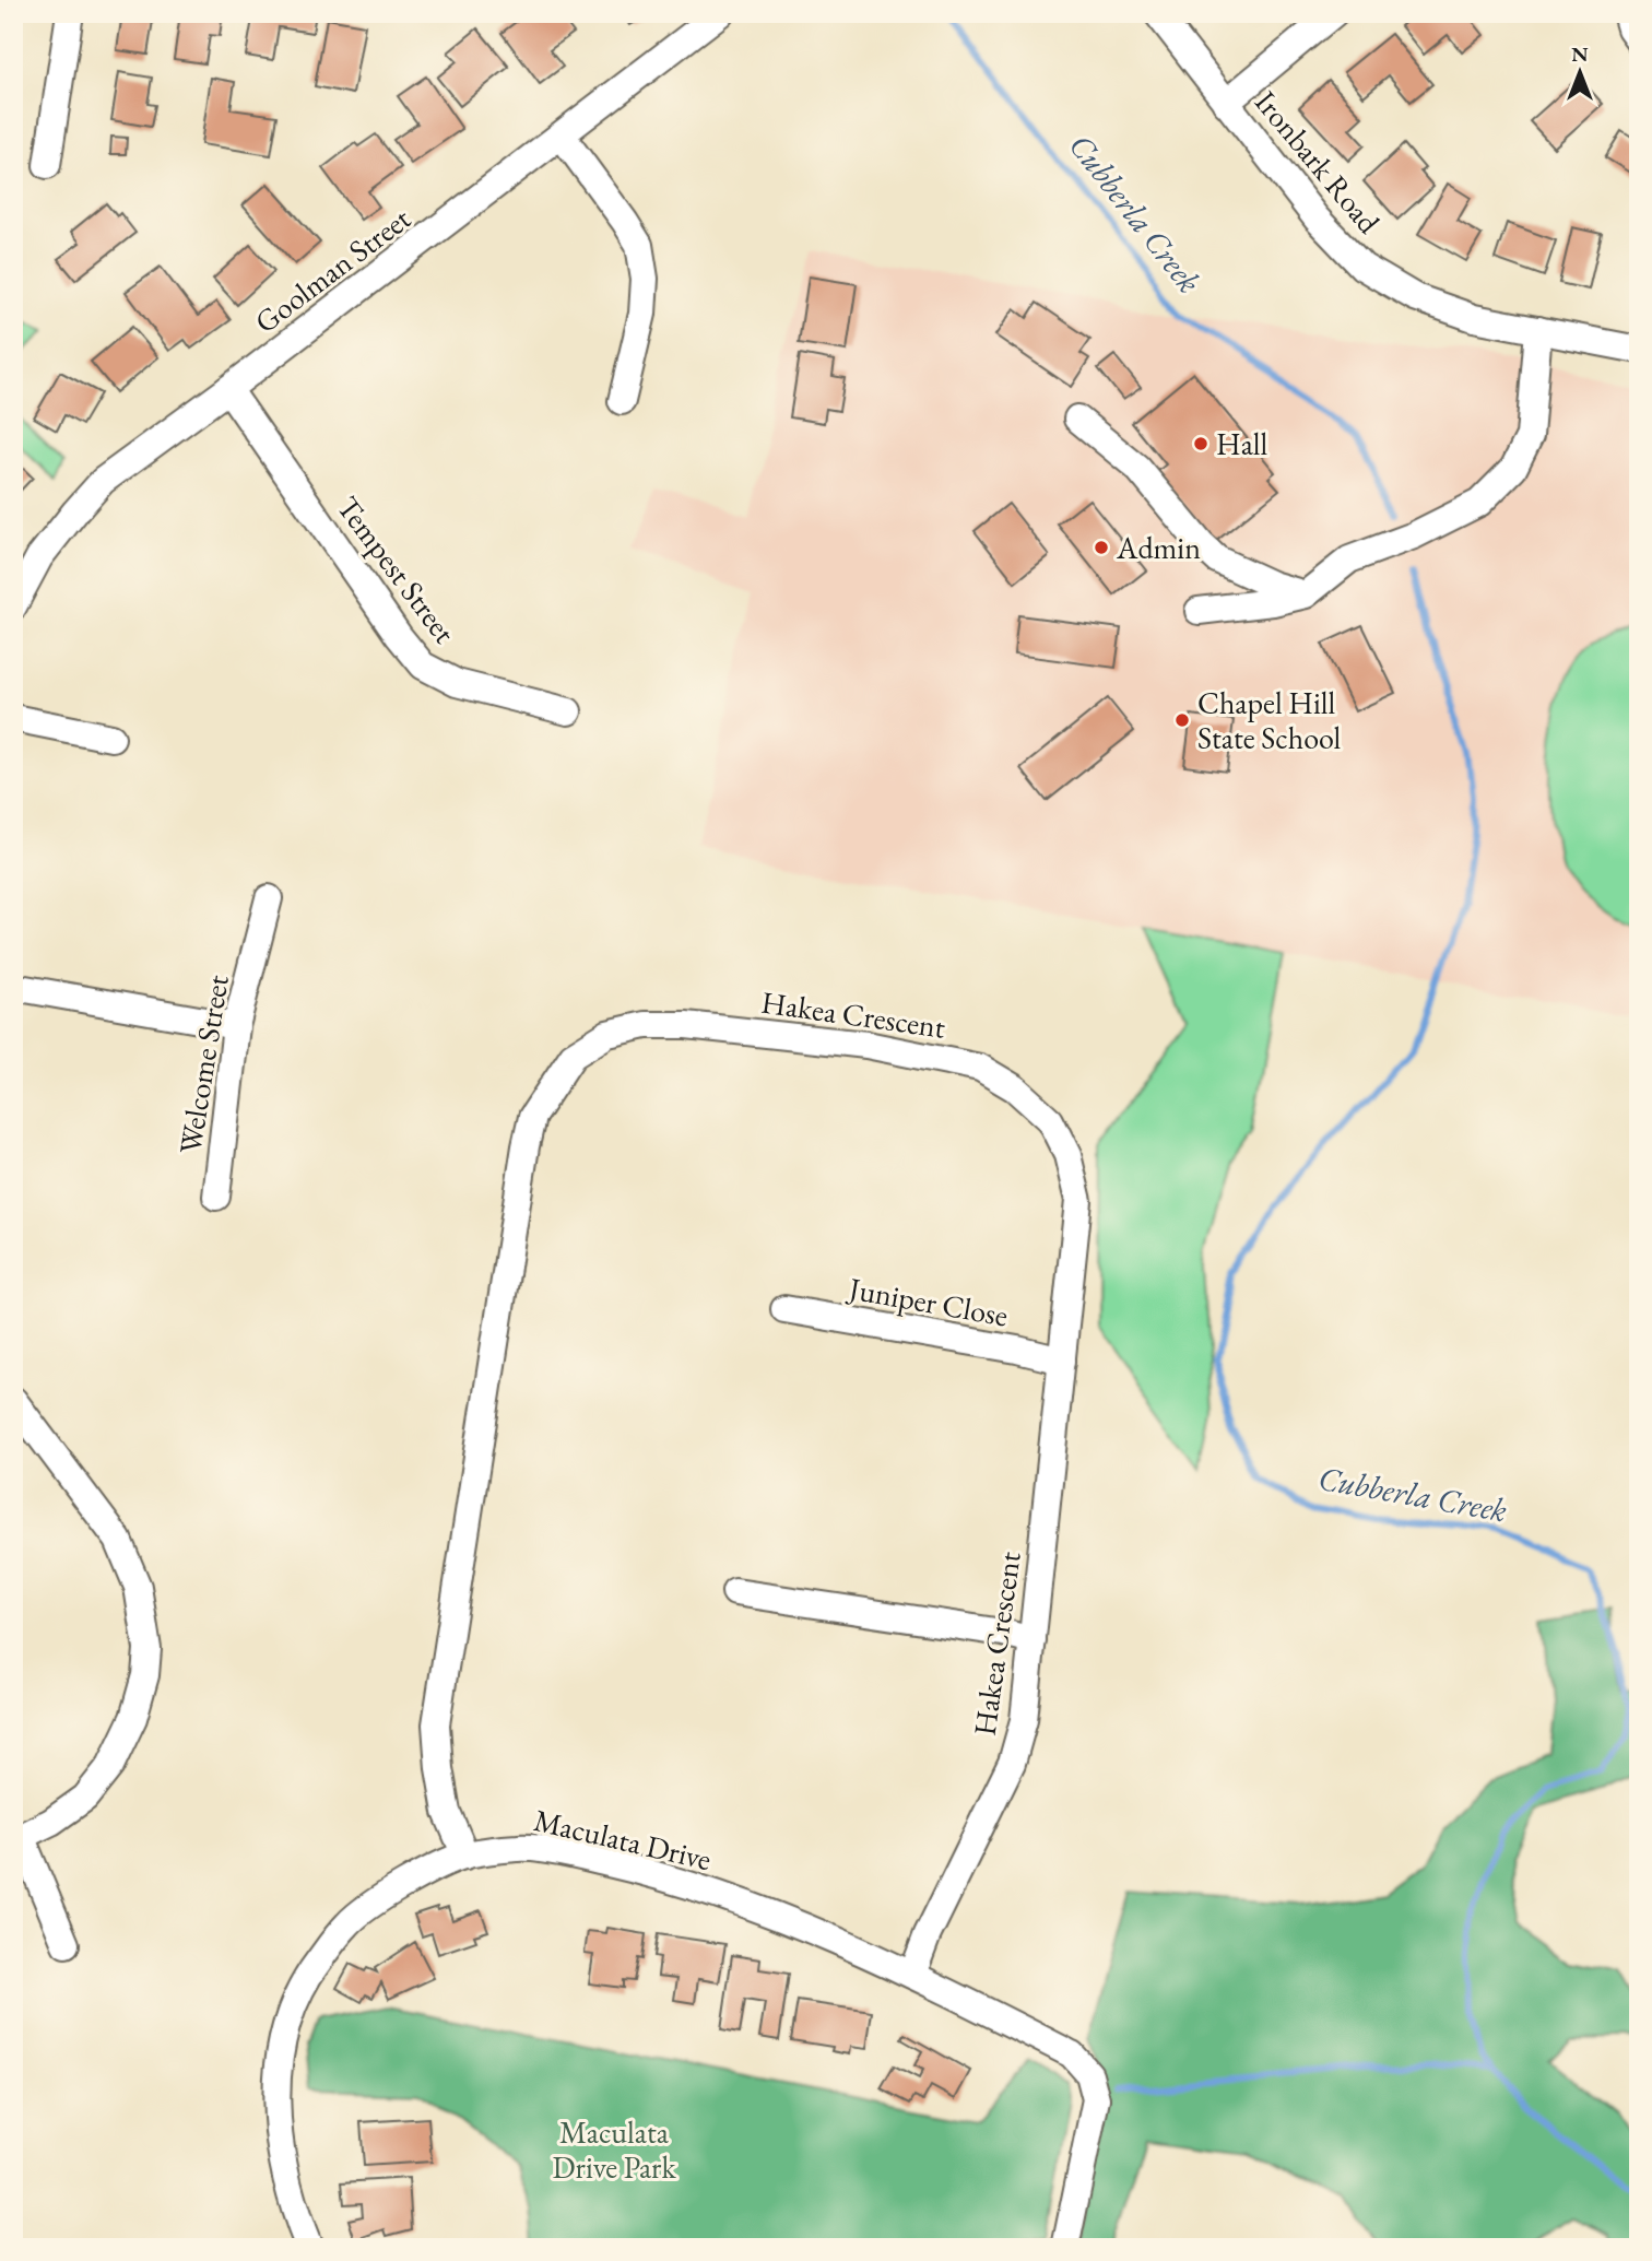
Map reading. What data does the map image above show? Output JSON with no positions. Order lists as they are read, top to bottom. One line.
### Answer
{"streets":{"street":["Ironbark Road","Goolman Street","Tempest Street","Hakea Crescent","Welcome Street","Juniper Close","Maculata Drive"]},"crossings":[["Goolman Street","Tempest Street"],["Hakea Crescent","Juniper Close"],["Hakea Crescent","Maculata Drive"]],"water":["Cubberla Creek"],"parks":["Maculata Drive Park"],"places":["Hall","Admin","Chapel Hill State School"],"north":"top"}
